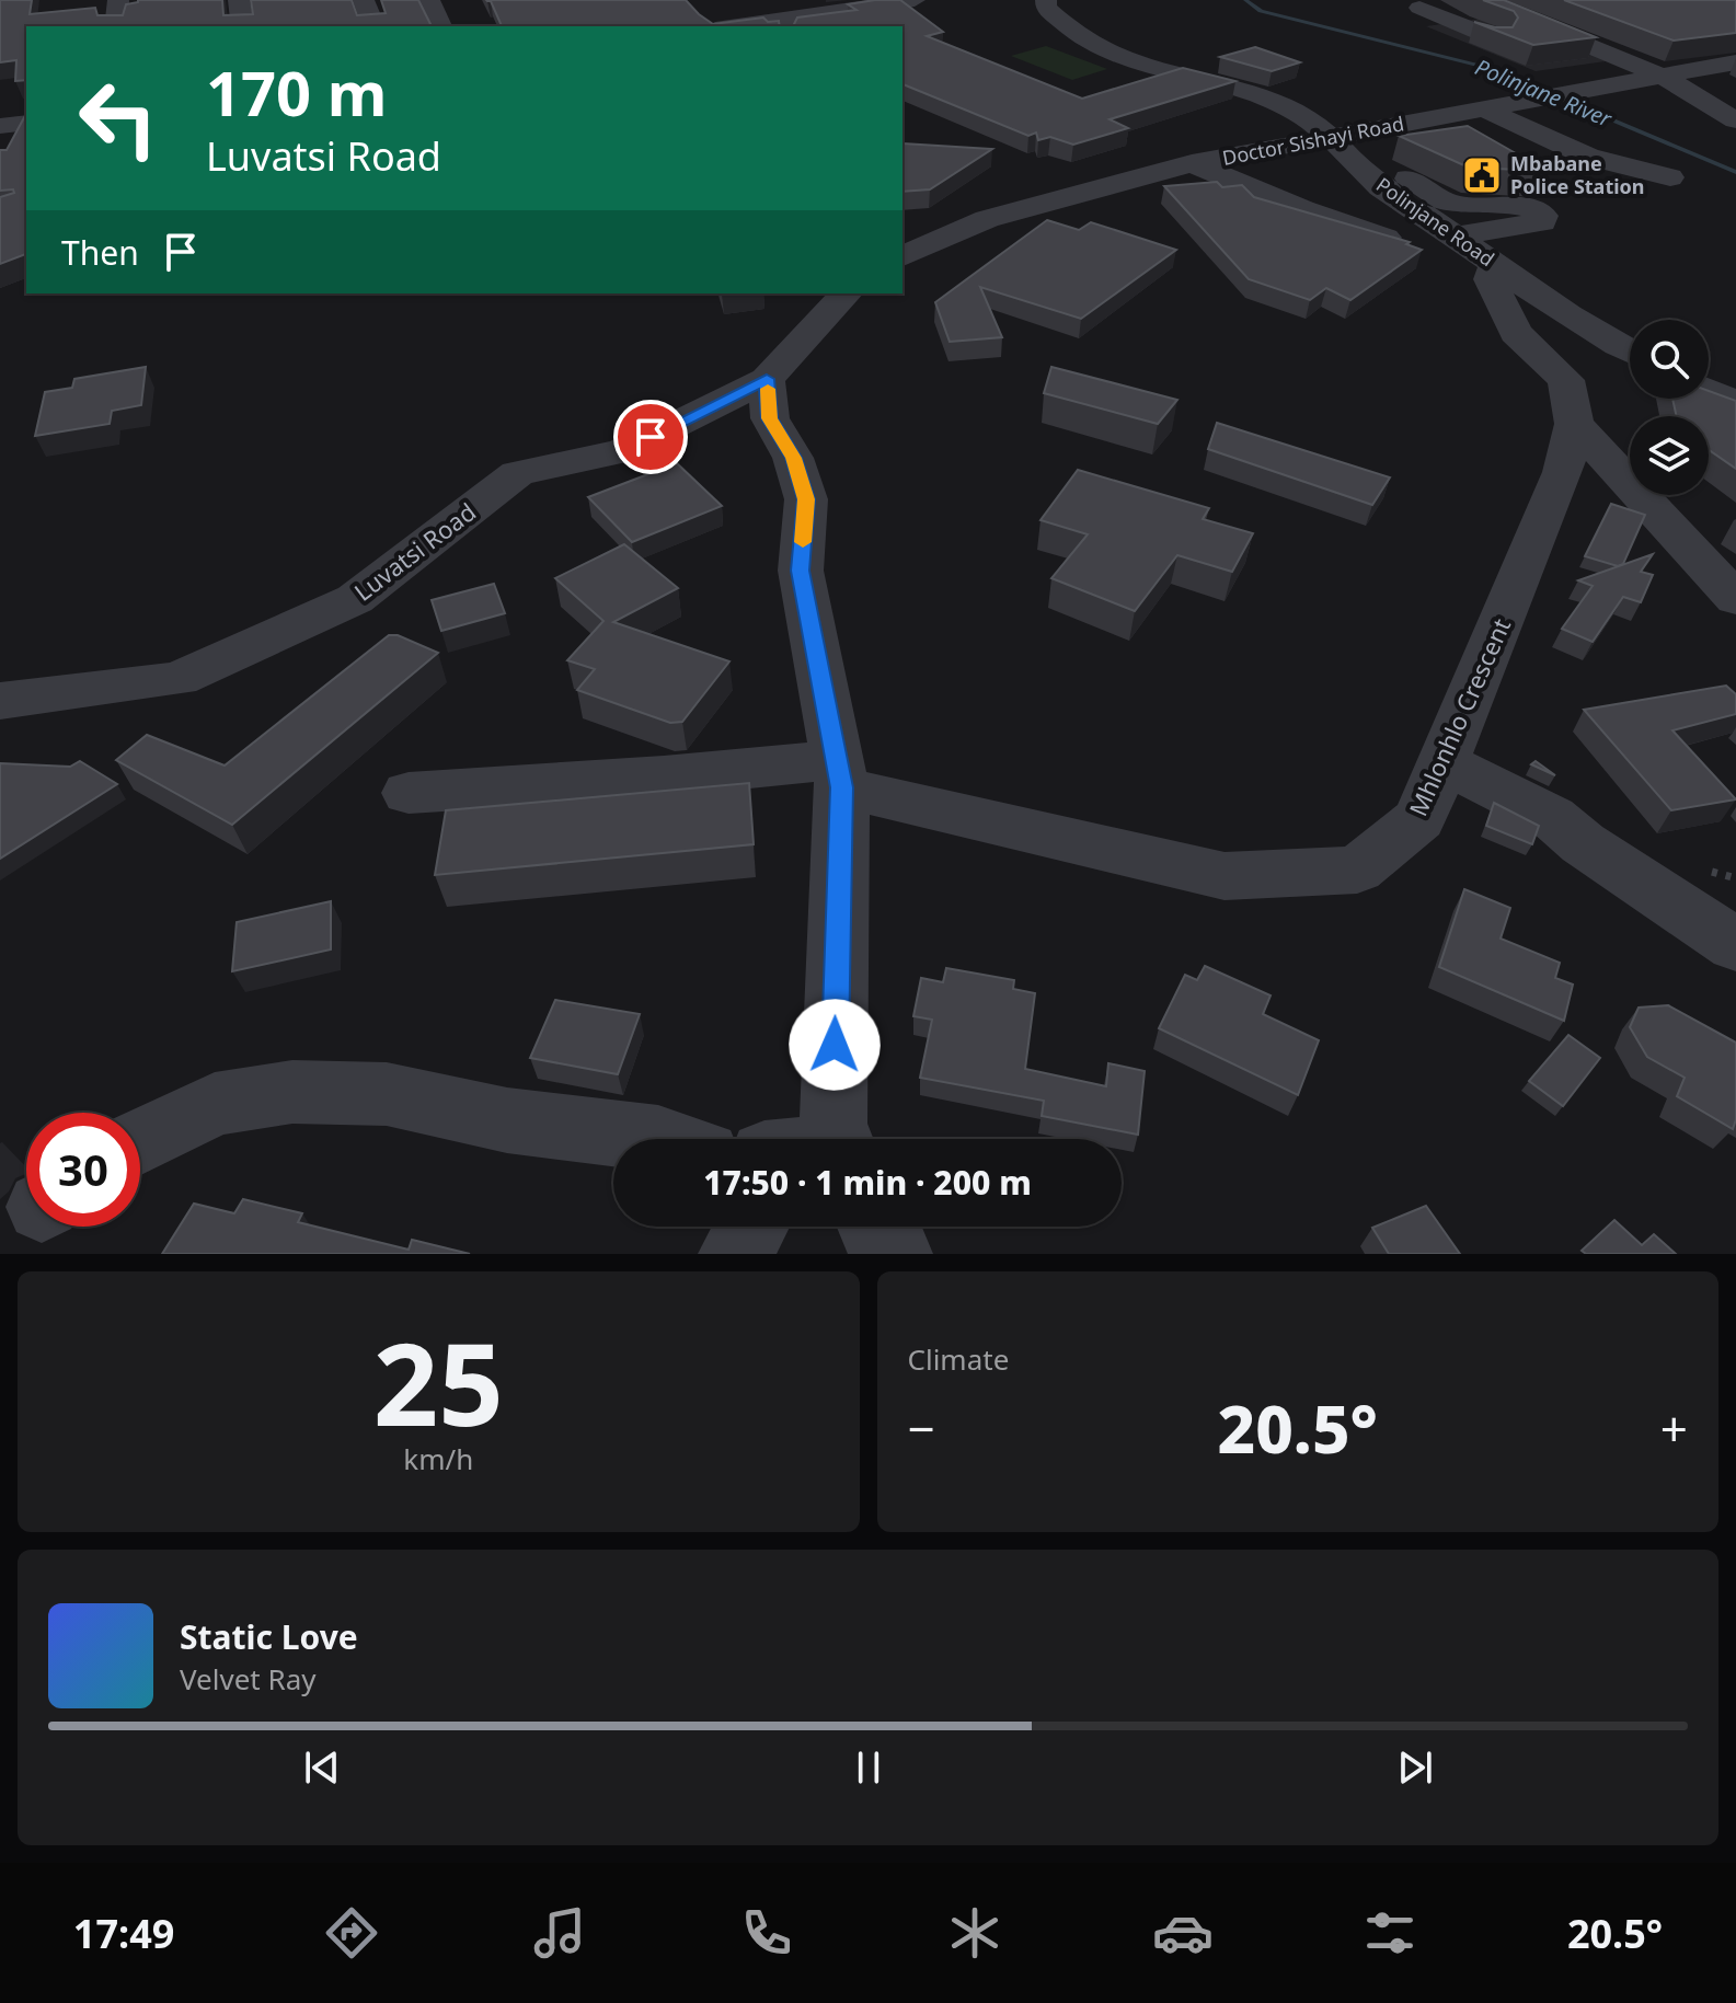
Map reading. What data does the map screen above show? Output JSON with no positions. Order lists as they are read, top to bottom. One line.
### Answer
{"streets":{"street":["Doctor Sishayi Road","Polinjane Road","Luvatsi Road","Mhlonhlo Crescent"]},"crossings":[["Doctor Sishayi Road","Polinjane Road"],["Polinjane Road","Mhlonhlo Crescent"]],"water":["Polinjane River"],"places":{"public building":["Mbabane Police Station"]},"page":{"turn":["170 m","Luvatsi Road"],"then":"Then","limit":"30","trip":"17:50 · 1 min · 200 m","tile":[["25","km/h"],"Climate"],"heat":["−","20.5°","+"],"song":["Static Love","Velvet Ray"],"tabs":["17:49","20.5°"]}}
